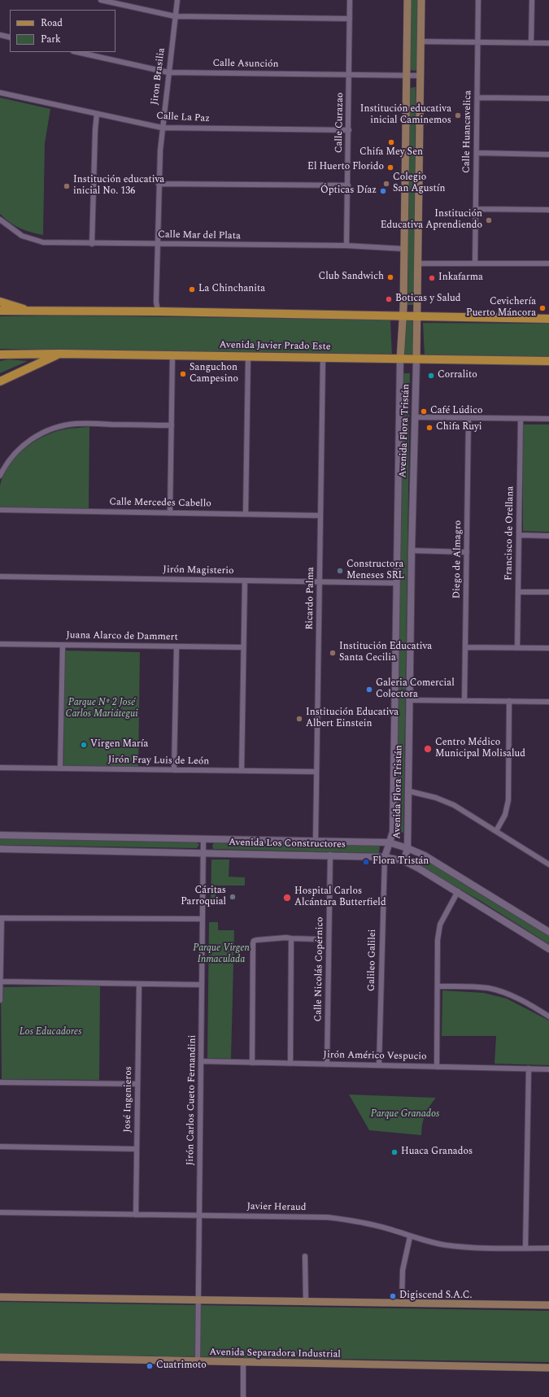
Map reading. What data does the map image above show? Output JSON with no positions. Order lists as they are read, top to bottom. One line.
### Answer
{"streets":{"main road":["Avenida Javier Prado Este","Avenida Flora Tristán","Avenida Separadora Industrial"],"street":["Calle Asunción","Jiron Brasilia","Calle La Paz","Calle Curazao","Calle Huancavelica","Calle Mar del Plata","Calle Mercedes Cabello","Francisco de Orellana","Diego de Almagro","Jirón Magisterio","Ricardo Palma","Juana Alarco de Dammert","Jirón Fray Luis de León","Avenida Los Constructores","Galileo Galilei","Calle Nicolás Copérnico","Jirón Américo Vespucio","José Ingenieros","Jirón Carlos Cueto Fernandini","Javier Heraud"]},"crossings":[["Calle Asunción","Jiron Brasilia"],["Calle Asunción","Calle Curazao"],["Calle Asunción","Avenida Flora Tristán"],["Jiron Brasilia","Calle La Paz"],["Jiron Brasilia","Calle Mar del Plata"],["Calle La Paz","Calle Curazao"],["Calle Curazao","Calle Mar del Plata"],["Calle Mar del Plata","Avenida Flora Tristán"],["Avenida Javier Prado Este","Avenida Flora Tristán"],["Avenida Javier Prado Este","Ricardo Palma"],["Avenida Flora Tristán","Jirón Magisterio"],["Avenida Flora Tristán","Avenida Los Constructores"],["Avenida Flora Tristán","Galileo Galilei"],["Calle Mercedes Cabello","Ricardo Palma"],["Jirón Magisterio","Ricardo Palma"],["Ricardo Palma","Jirón Fray Luis de León"],["Ricardo Palma","Avenida Los Constructores"],["Avenida Los Constructores","Galileo Galilei"],["Avenida Los Constructores","Calle Nicolás Copérnico"],["Avenida Los Constructores","Jirón Carlos Cueto Fernandini"],["Galileo Galilei","Jirón Américo Vespucio"],["Calle Nicolás Copérnico","Jirón Américo Vespucio"],["Jirón Américo Vespucio","Jirón Carlos Cueto Fernandini"],["José Ingenieros","Javier Heraud"],["Jirón Carlos Cueto Fernandini","Javier Heraud"],["Jirón Carlos Cueto Fernandini","Avenida Separadora Industrial"]],"parks":["Parque Nº 2 José Carlos Mariátegui","Parque Virgen Inmaculada","Los Educadores","Parque Granados"],"places":["Institución educativa inicial Caminemos","Chifa Mey Sen","El Huerto Florido","Colegio San Agustín","Institución educativa inicial No. 136","Ópticas Díaz","Institución Educativa Aprendiendo","Club Sandwich","Inkafarma","La Chinchanita","Boticas y Salud","Cevichería Puerto Máncora","Sanguchon Campesino","Corralito","Café Lúdico","Chifa Ruyi","Constructora Meneses SRL","Institución Educativa Santa Cecilia","Galeria Comercial Colectora","Institución Educativa Albert Einstein","Virgen María","Centro Médico Municipal Molisalud","Flora Tristán","Cáritas Parroquial","Hospital Carlos Alcántara Butterfield","Huaca Granados","Digiscend S.A.C.","Cuatrimoto"],"legend":["Road","Park"]}
